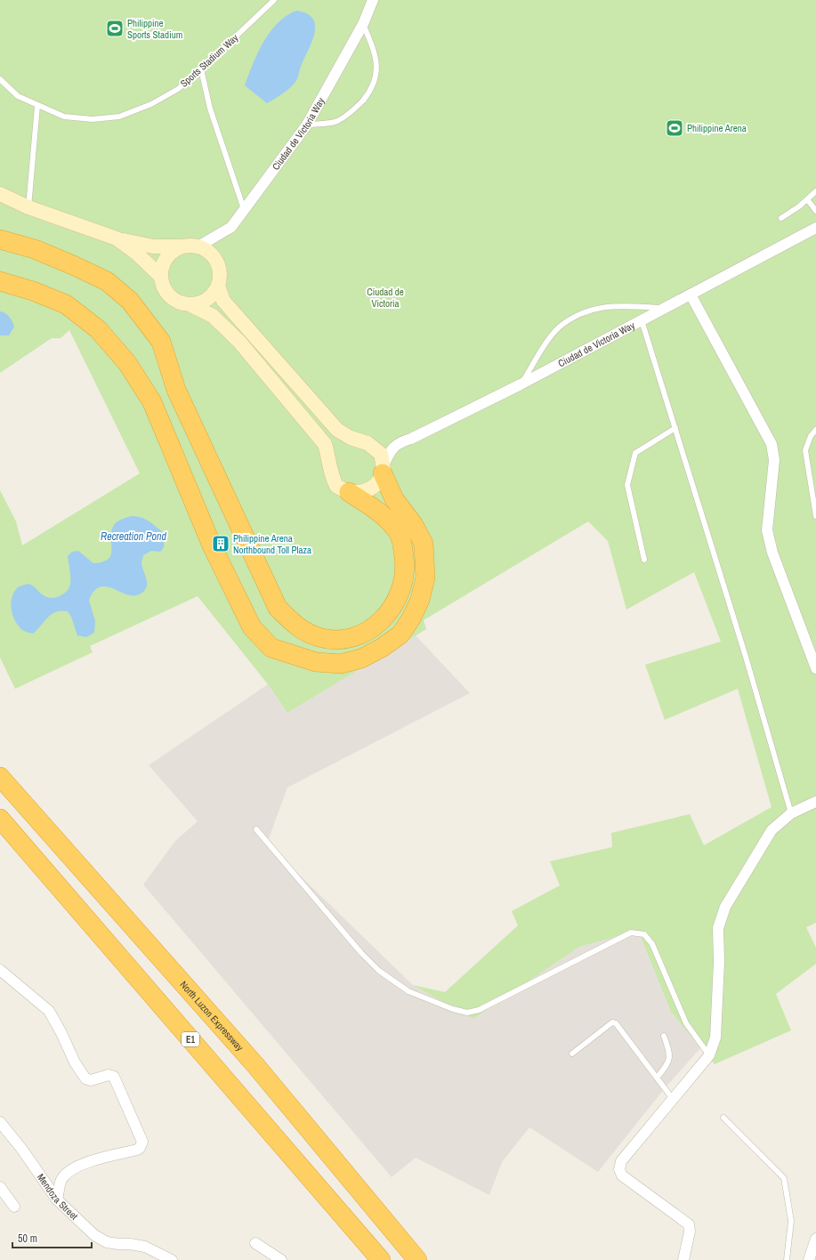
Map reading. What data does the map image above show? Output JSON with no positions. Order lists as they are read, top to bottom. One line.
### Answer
{"streets":{"highway":["North Luzon Expressway","E1"],"street":["Ciudad de Victoria Way","Mendoza Street"],"lane":["Sports Stadium Way"]},"water":["Recreation Pond"],"parks":["Ciudad de Victoria"],"places":{"sports":["Philippine Sports Stadium","Philippine Arena"],"building":["Philippine Arena Northbound Toll Plaza"]},"scale_bar":"50 m"}
